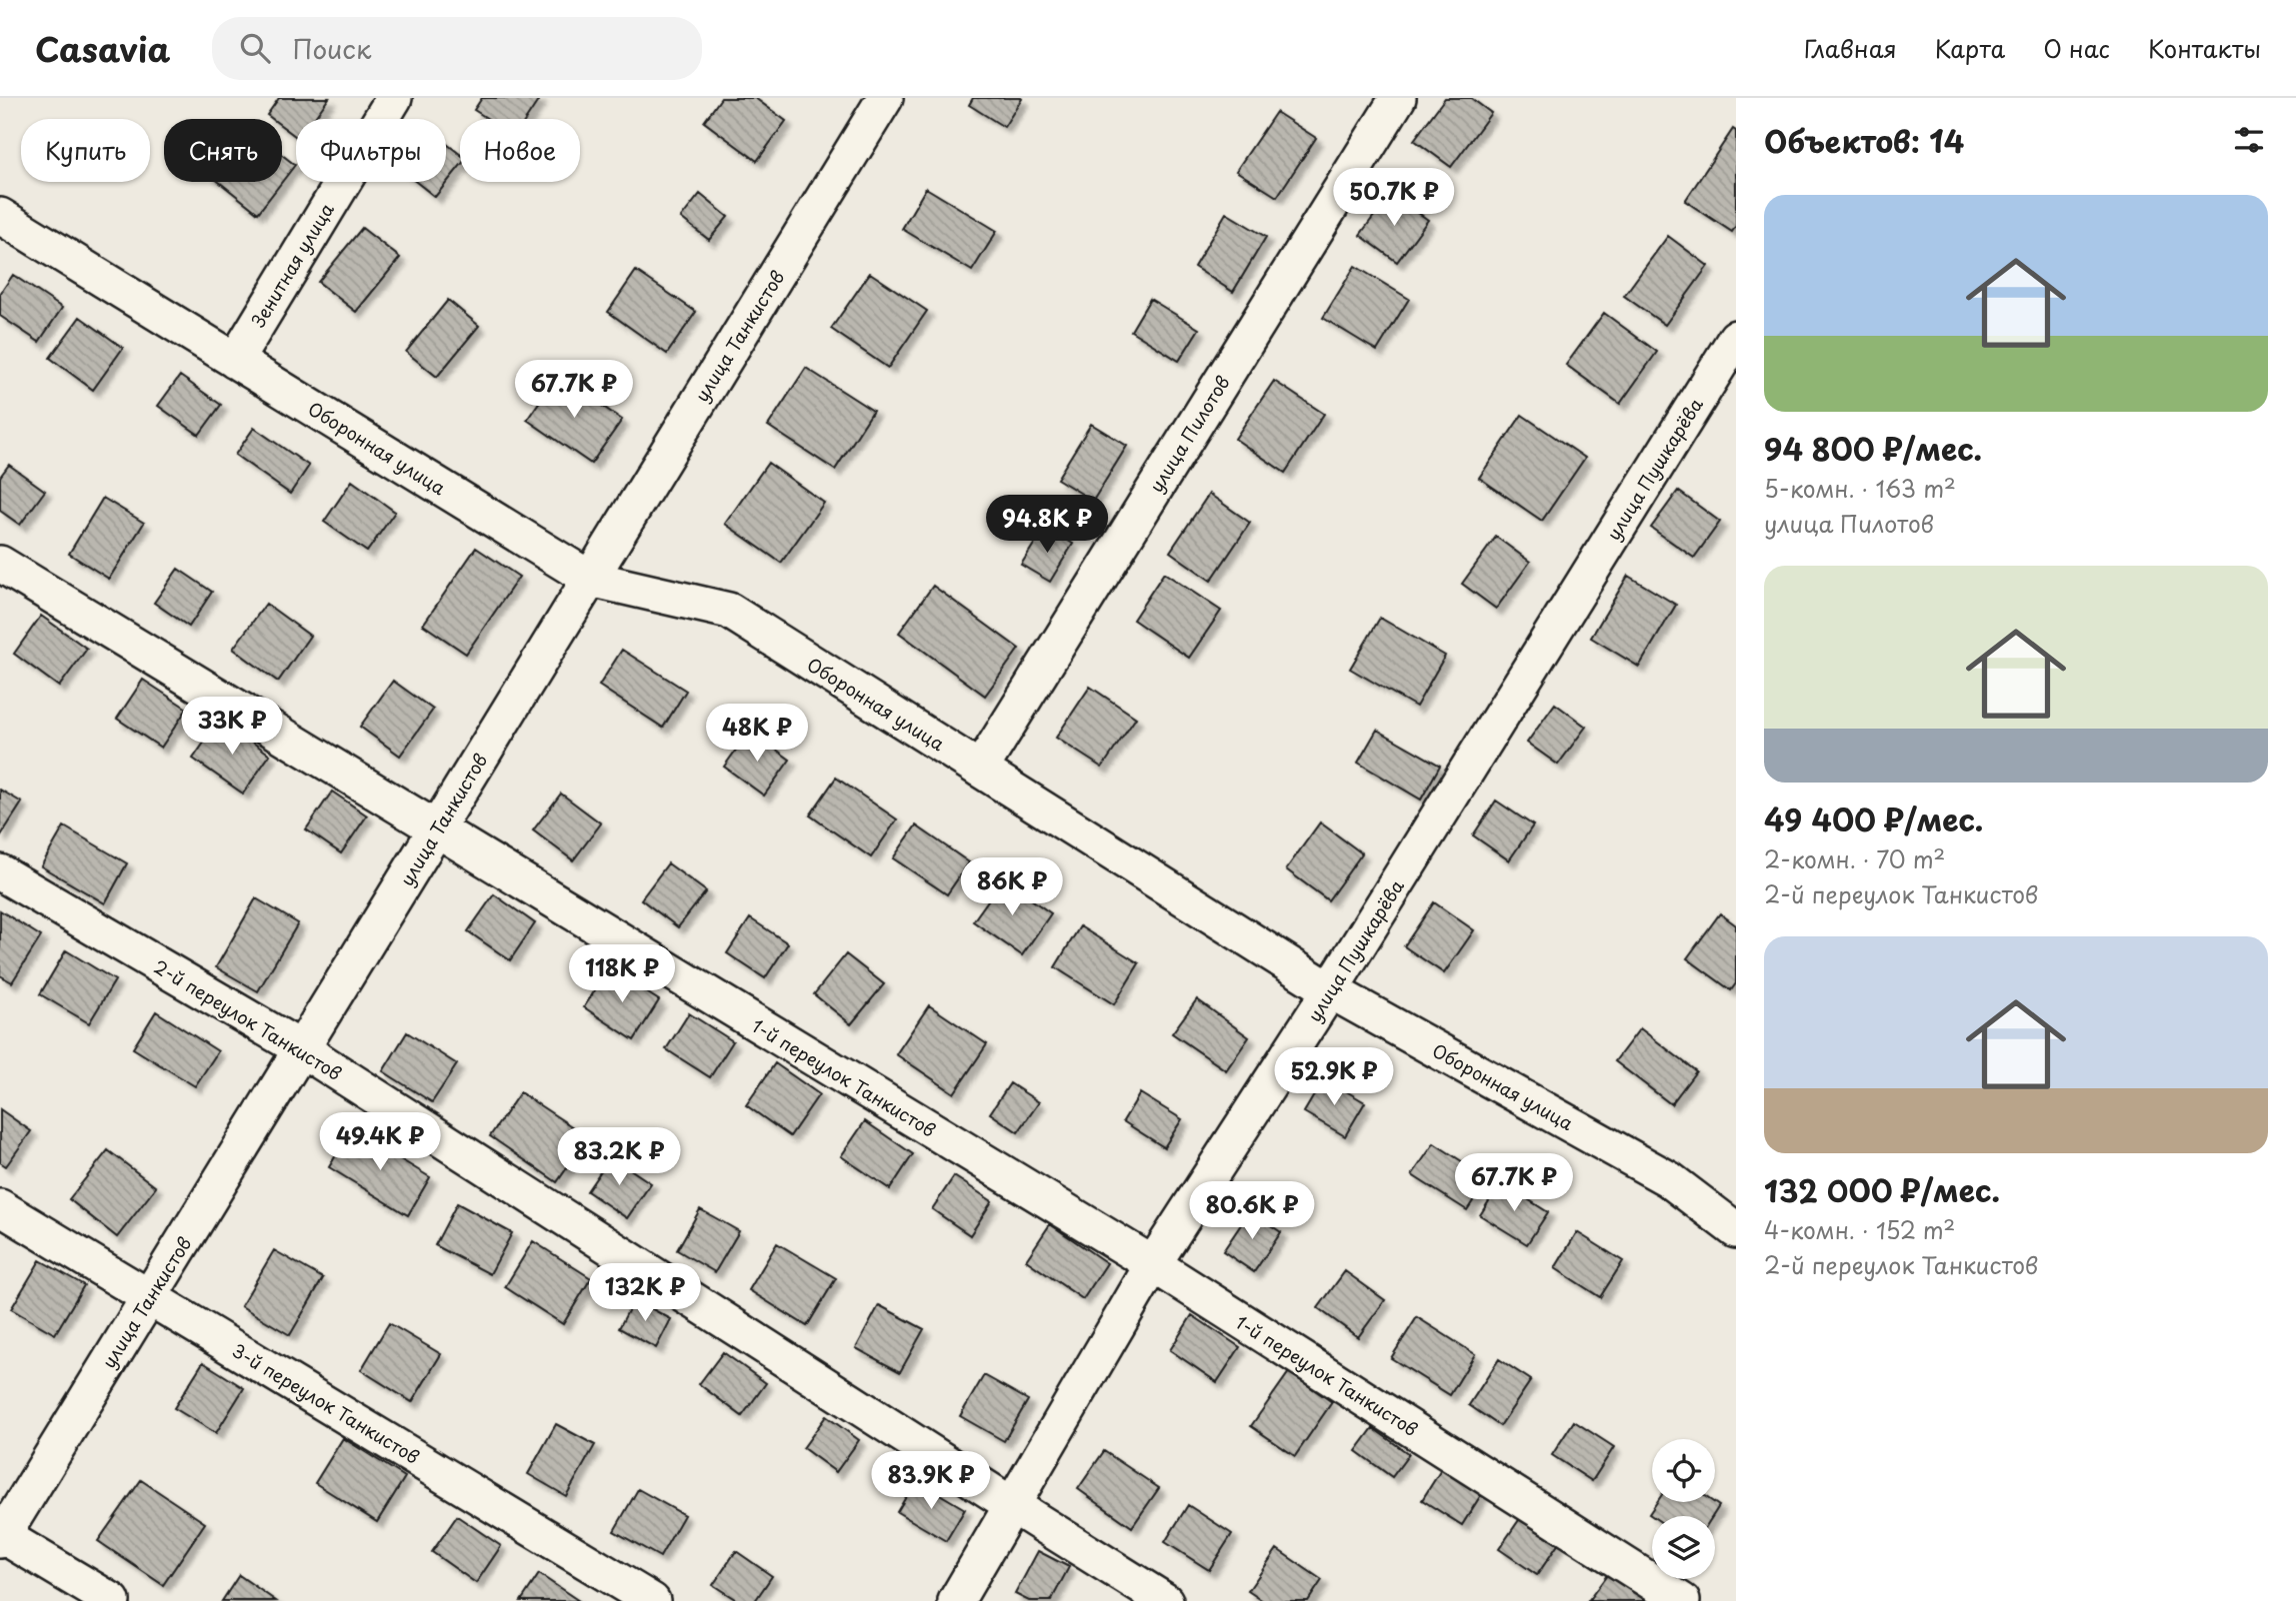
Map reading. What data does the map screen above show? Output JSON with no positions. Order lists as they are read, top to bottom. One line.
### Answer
{"streets":{"street":["Зенитная улица","улица Танкистов","улица Пилотов","Оборонная улица","улица Пушкарёва","2-й переулок Танкистов","1-й переулок Танкистов","3-й переулок Танкистов"]},"crossings":[["Зенитная улица","Оборонная улица"],["улица Танкистов","Оборонная улица"],["улица Танкистов","2-й переулок Танкистов"],["улица Танкистов","1-й переулок Танкистов"],["улица Танкистов","3-й переулок Танкистов"],["улица Пилотов","Оборонная улица"],["Оборонная улица","улица Пушкарёва"],["улица Пушкарёва","2-й переулок Танкистов"],["улица Пушкарёва","1-й переулок Танкистов"]],"page":{"header":"Casavia","search":"Поиск","nav":["Главная","Карта","О нас","Контакты"],"heading":"Объектов: 14","chip":["Купить","Снять","Фильтры","Новое"],"price":["50.7K ₽","67.7K ₽","94.8K ₽","33K ₽","48K ₽","86K ₽","118K ₽","52.9K ₽","49.4K ₽","83.2K ₽","67.7K ₽","80.6K ₽","132K ₽","83.9K ₽"],"list":[{"name":"94 800 ₽/мес.","note":"5-комн. · 163 m² · улица Пилотов"},{"name":"49 400 ₽/мес.","note":"2-комн. · 70 m² · 2-й переулок Танкистов"},{"name":"132 000 ₽/мес.","note":"4-комн. · 152 m² · 2-й переулок Танкистов"}]}}
